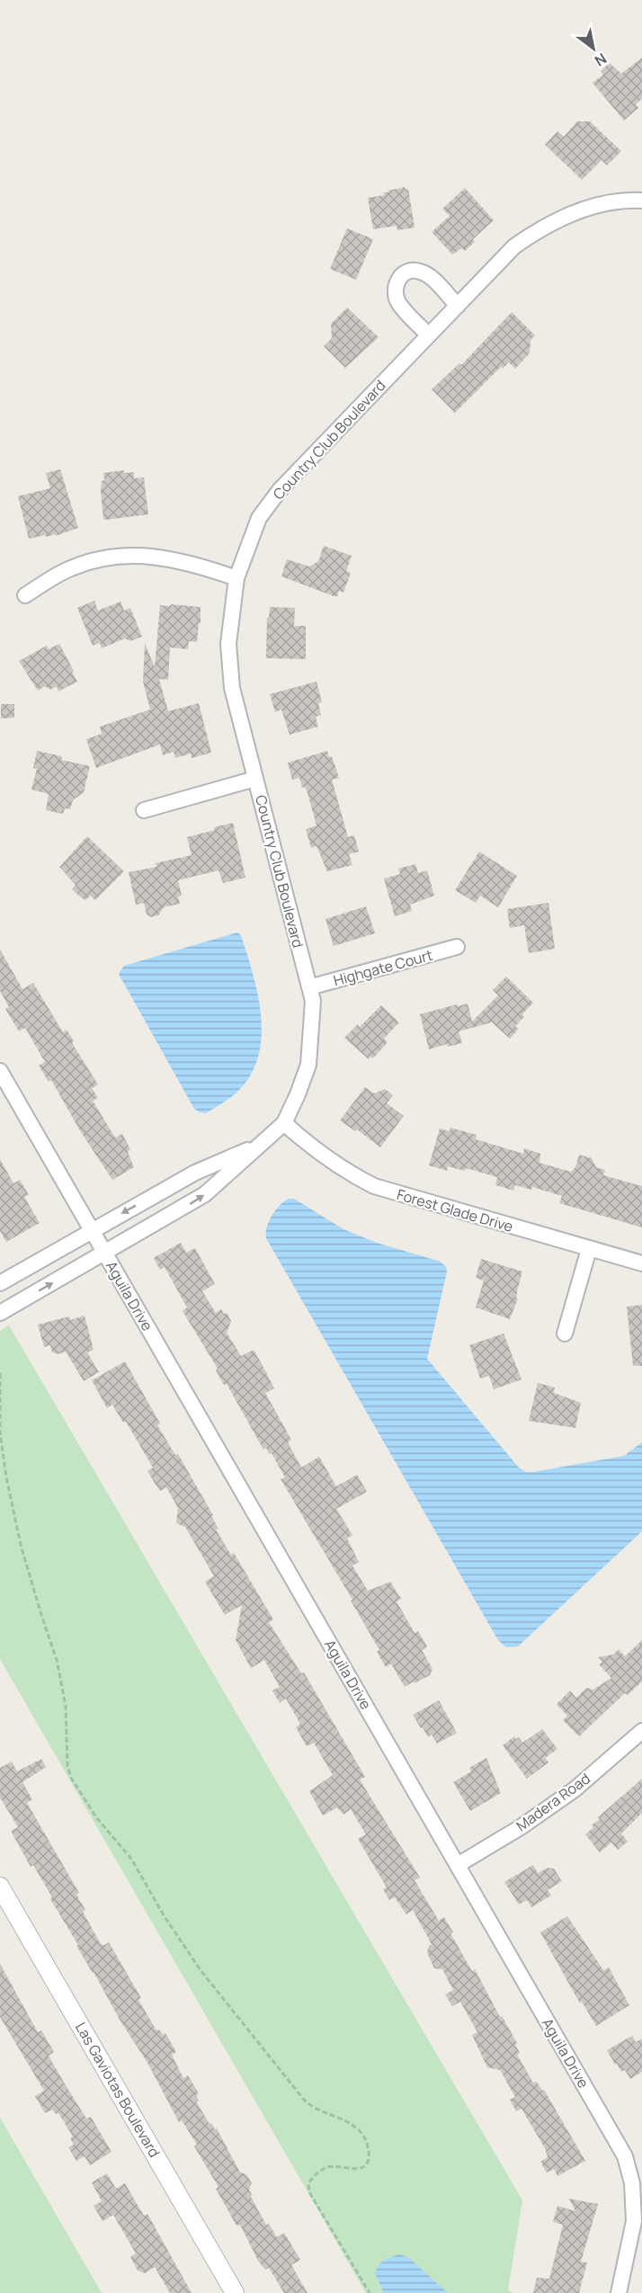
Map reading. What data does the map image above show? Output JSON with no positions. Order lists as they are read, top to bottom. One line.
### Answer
{"streets":{"street":["Country Club Boulevard","Highgate Court","Forest Glade Drive","Aguila Drive","Madera Road","Las Gaviotas Boulevard"]},"crossings":[["Country Club Boulevard","Highgate Court"],["Country Club Boulevard","Forest Glade Drive"],["Country Club Boulevard","Aguila Drive"],["Aguila Drive","Madera Road"]],"north":"bottom right"}
